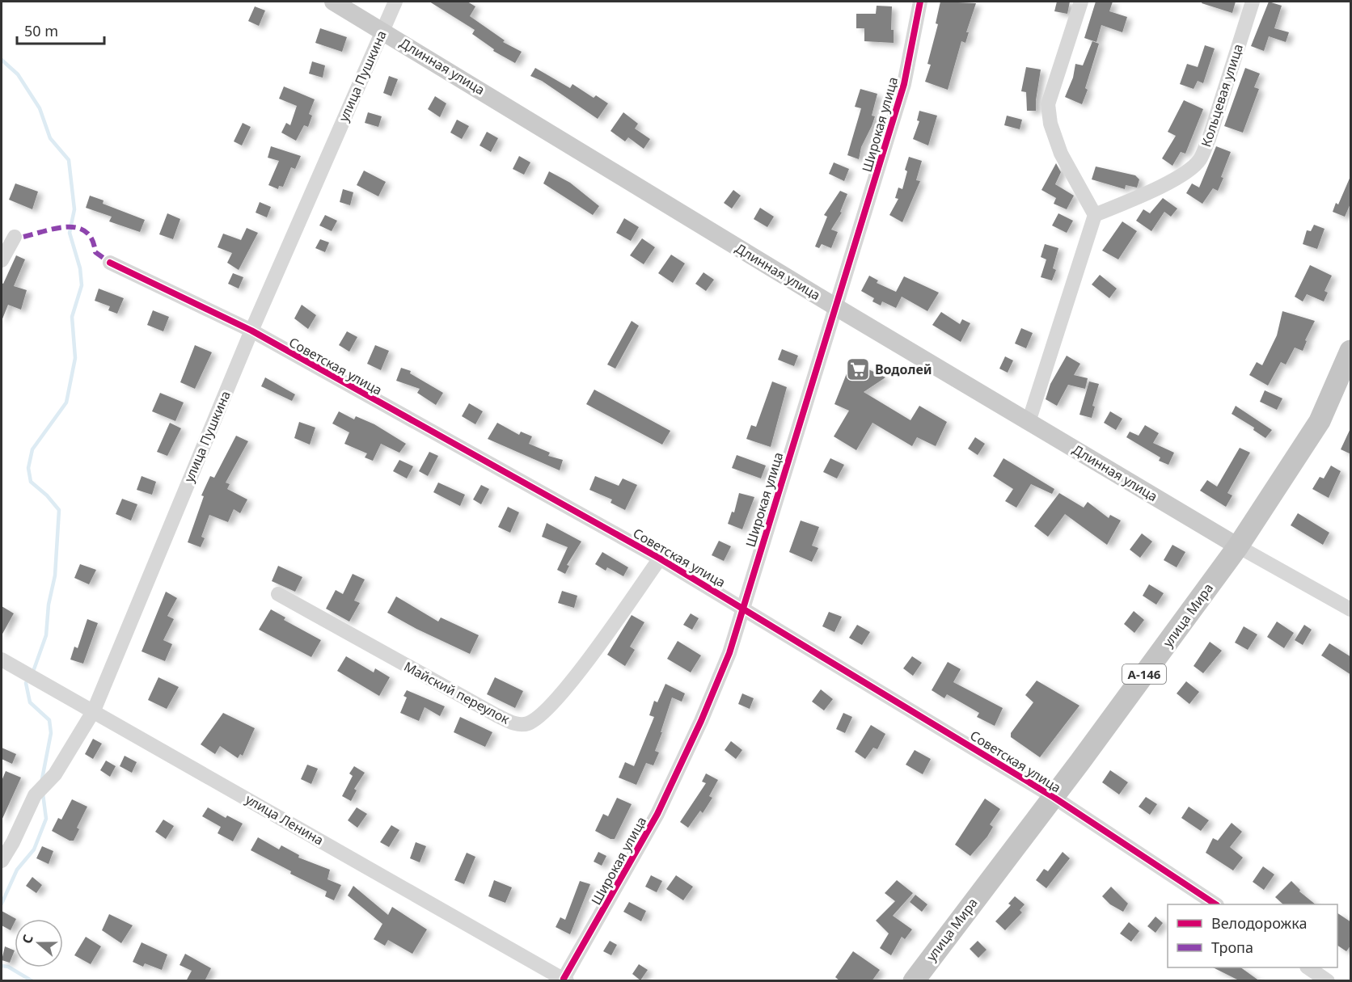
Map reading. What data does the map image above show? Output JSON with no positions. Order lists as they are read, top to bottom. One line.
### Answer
{"streets":{"highway":["улица Мира","А-146"],"main road":["Длинная улица"],"street":["улица Пушкина","Кольцевая улица","Широкая улица","Советская улица","Майский переулок","улица Ленина"]},"crossings":[["Длинная улица","улица Пушкина"],["Длинная улица","Широкая улица"],["Длинная улица","улица Мира"],["улица Пушкина","Советская улица"],["улица Пушкина","улица Ленина"],["Широкая улица","Советская улица"],["Широкая улица","улица Ленина"],["Советская улица","улица Мира"],["Советская улица","Майский переулок"]],"places":{"supermarket":["Водолей"]},"legend":["Велодорожка","Тропа"],"scale_bar":"50 m","north":"left"}
